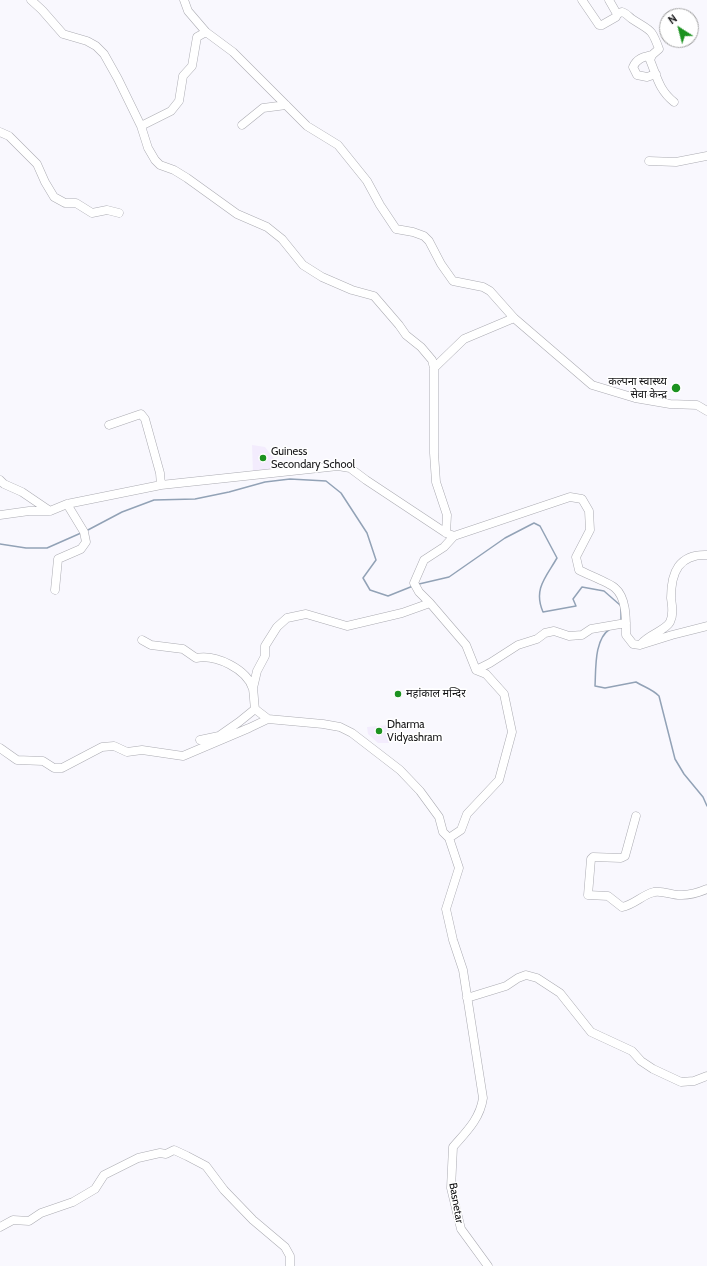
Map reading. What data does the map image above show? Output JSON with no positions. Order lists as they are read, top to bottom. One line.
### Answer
{"streets":{"street":["Basnetar"]},"places":["कल्पना स्वास्थ्य सेवा केन्द्र","Guiness Secondary School","महांकाल मन्दिर","Dharma Vidyashram"],"north":"top left"}
